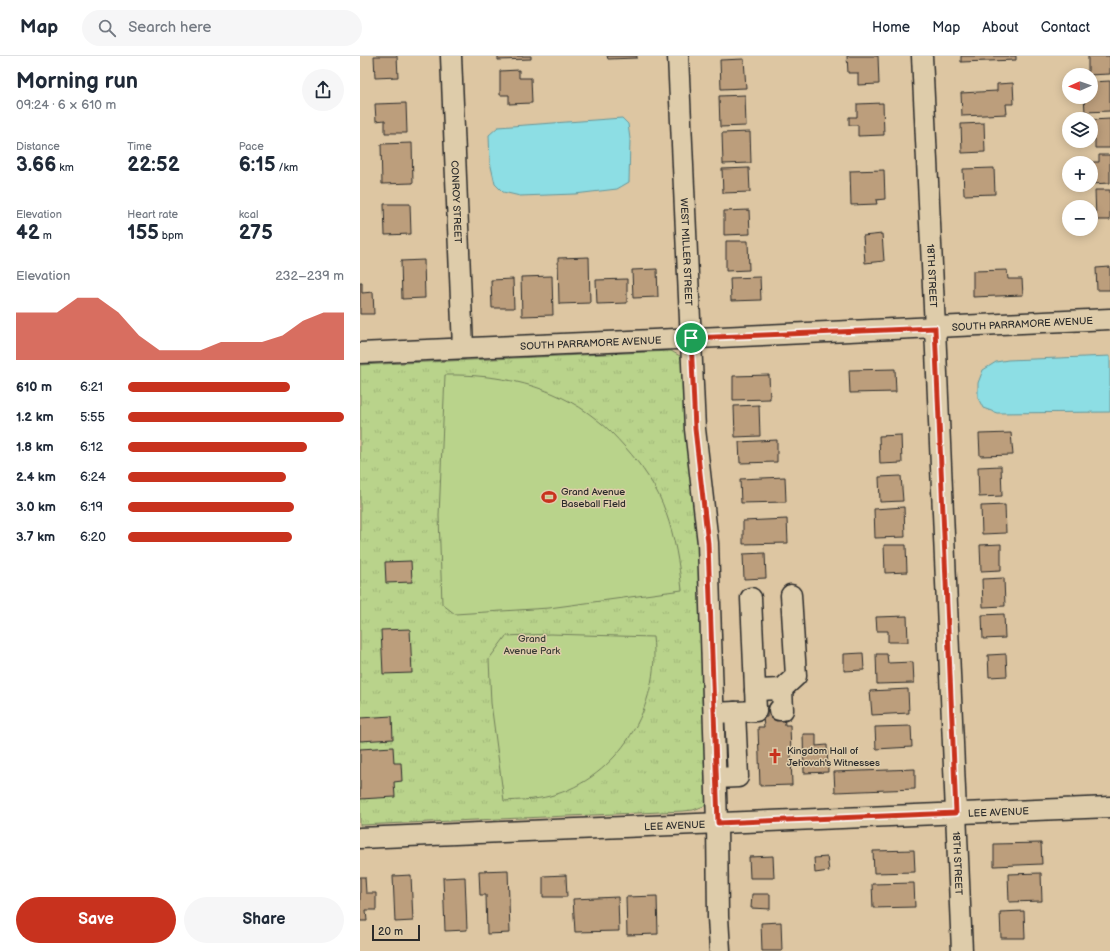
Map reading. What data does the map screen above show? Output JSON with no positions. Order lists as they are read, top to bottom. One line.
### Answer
{"streets":{"street":["CONROY STREET","WEST MILLER STREET","18TH STREET","SOUTH PARRAMORE AVENUE","LEE AVENUE"]},"crossings":[["CONROY STREET","SOUTH PARRAMORE AVENUE"],["WEST MILLER STREET","SOUTH PARRAMORE AVENUE"],["WEST MILLER STREET","LEE AVENUE"],["18TH STREET","SOUTH PARRAMORE AVENUE"],["18TH STREET","LEE AVENUE"]],"parks":["Grand Avenue Park"],"places":{"sports":["Grand Avenue Baseball FIeld"],"church":["Kingdom Hall of Jehovah's Witnesses"]},"scale_bar":"20 m","north":"left","page":{"header":"Map","search":"Search here","nav":["Home","Map","About","Contact"],"heading":["Morning run","09:24 · 6 × 610 m"],"map_buttons":["+","−"],"stats":[["Distance","3.66 km"],["Time","22:52"],["Pace","6:15 /km"],["Elevation","42 m"],["Heart rate","155 bpm"],["kcal","275"]],"chart":["Elevation","232–239 m"],"list":[{"name":"610 m","note":"6:21"},{"name":"1.2 km","note":"5:55"},{"name":"1.8 km","note":"6:12"},{"name":"2.4 km","note":"6:24"},{"name":"3.0 km","note":"6:19"},{"name":"3.7 km","note":"6:20"}],"buttons":["Save","Share"],"scale":"20 m"}}
